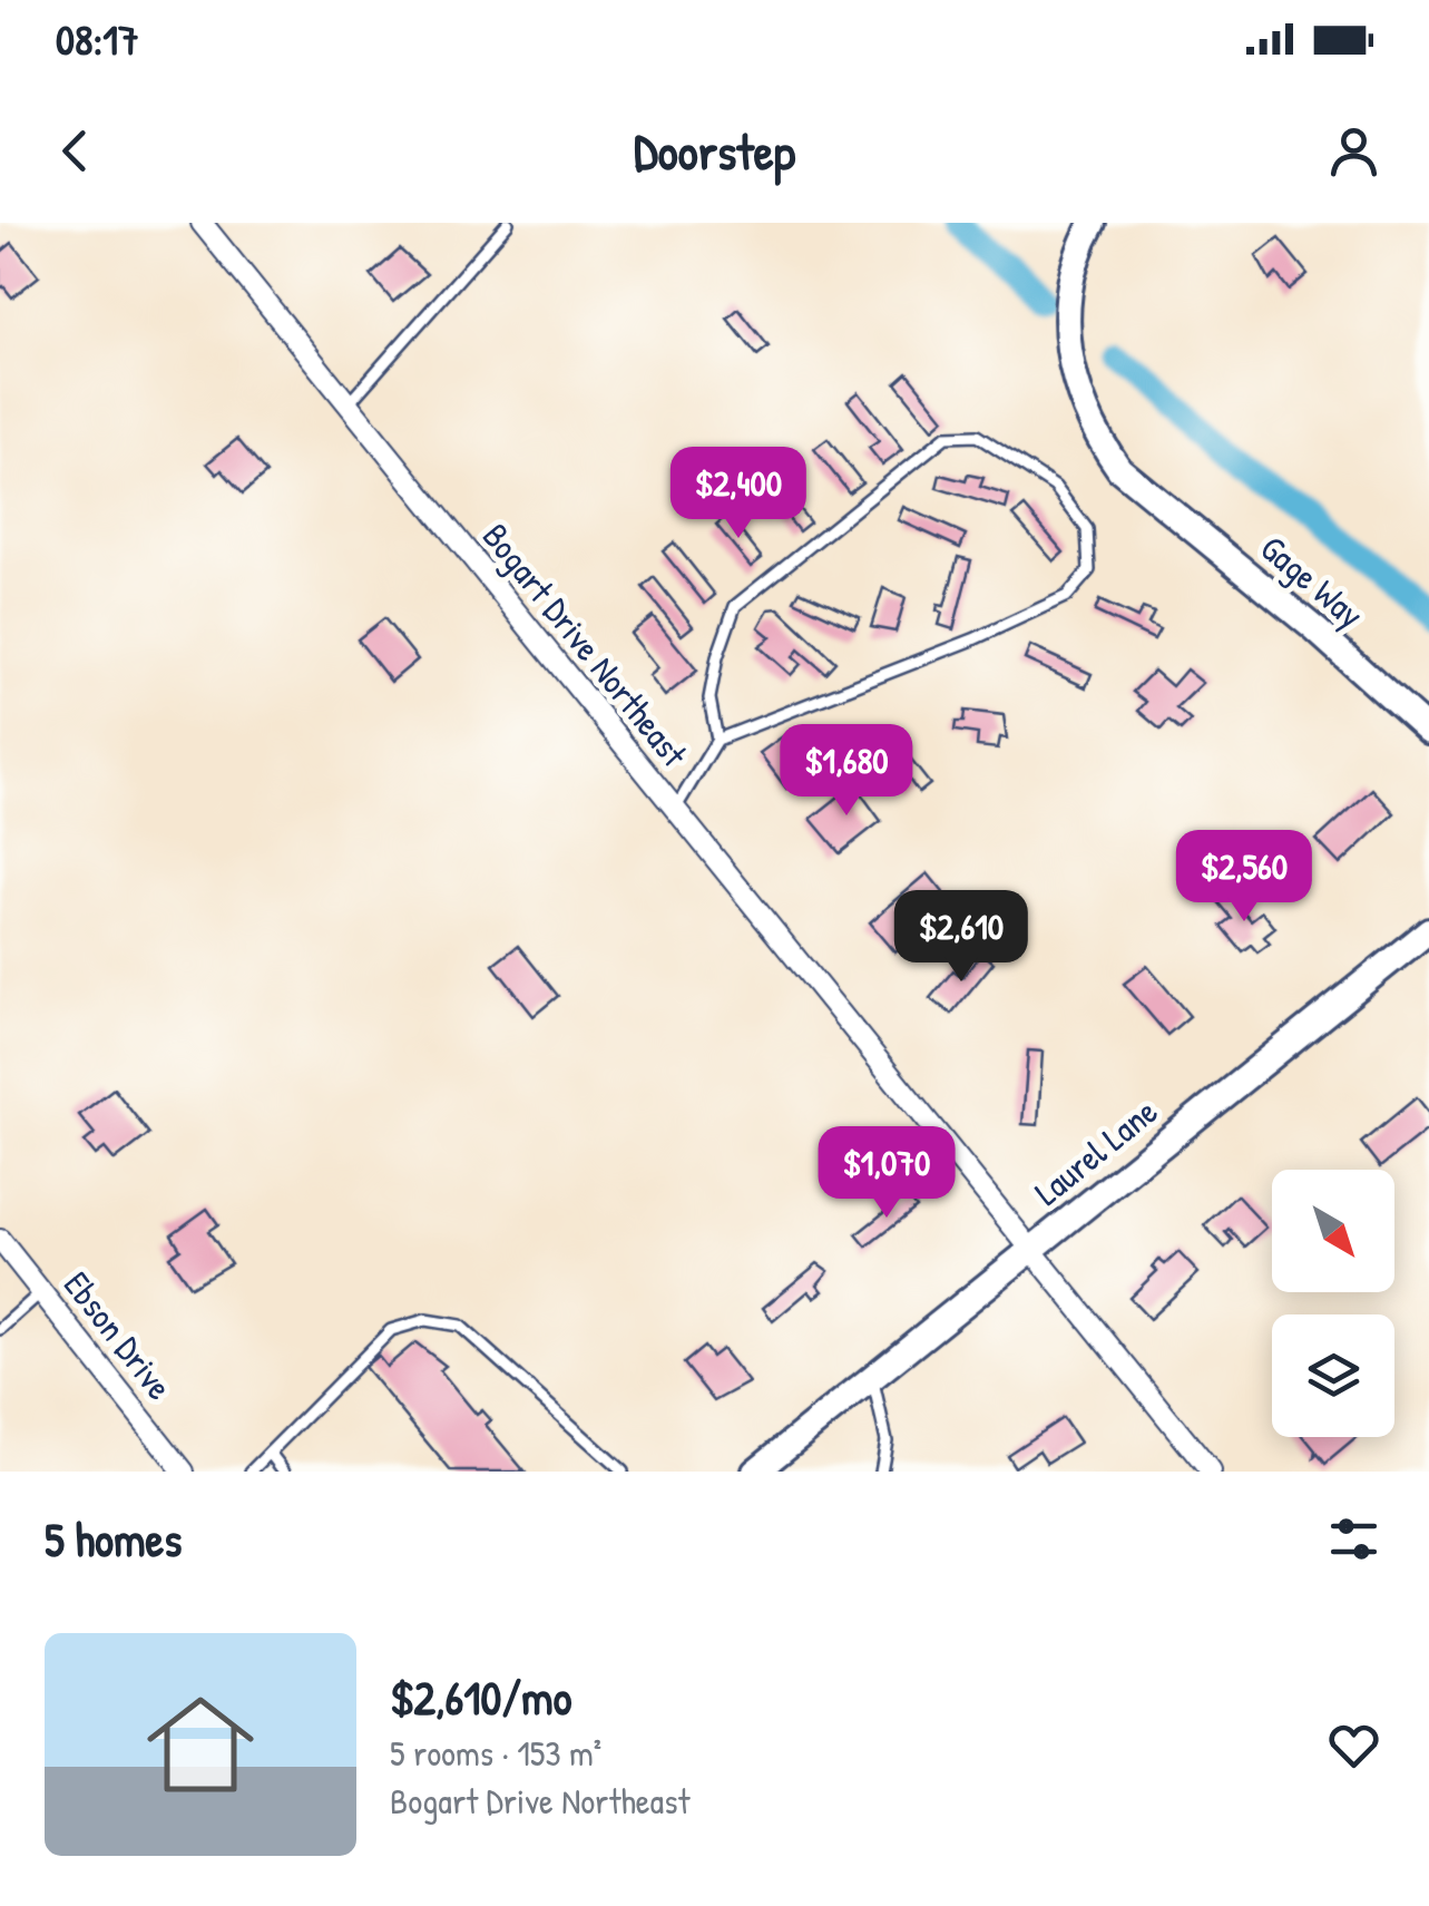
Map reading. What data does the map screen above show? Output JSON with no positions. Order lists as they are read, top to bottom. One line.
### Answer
{"streets":{"street":["Gage Way","Bogart Drive Northeast","Laurel Lane","Ebson Drive"]},"crossings":[["Bogart Drive Northeast","Laurel Lane"]],"north":"bottom right","page":{"status":"08:17","header":"Doorstep","price":["$2,400","$1,680","$2,560","$2,610","$1,070"],"heading":"5 homes","list":[{"name":"$2,610/mo","note":"5 rooms · 153 m² · Bogart Drive Northeast"}]}}
